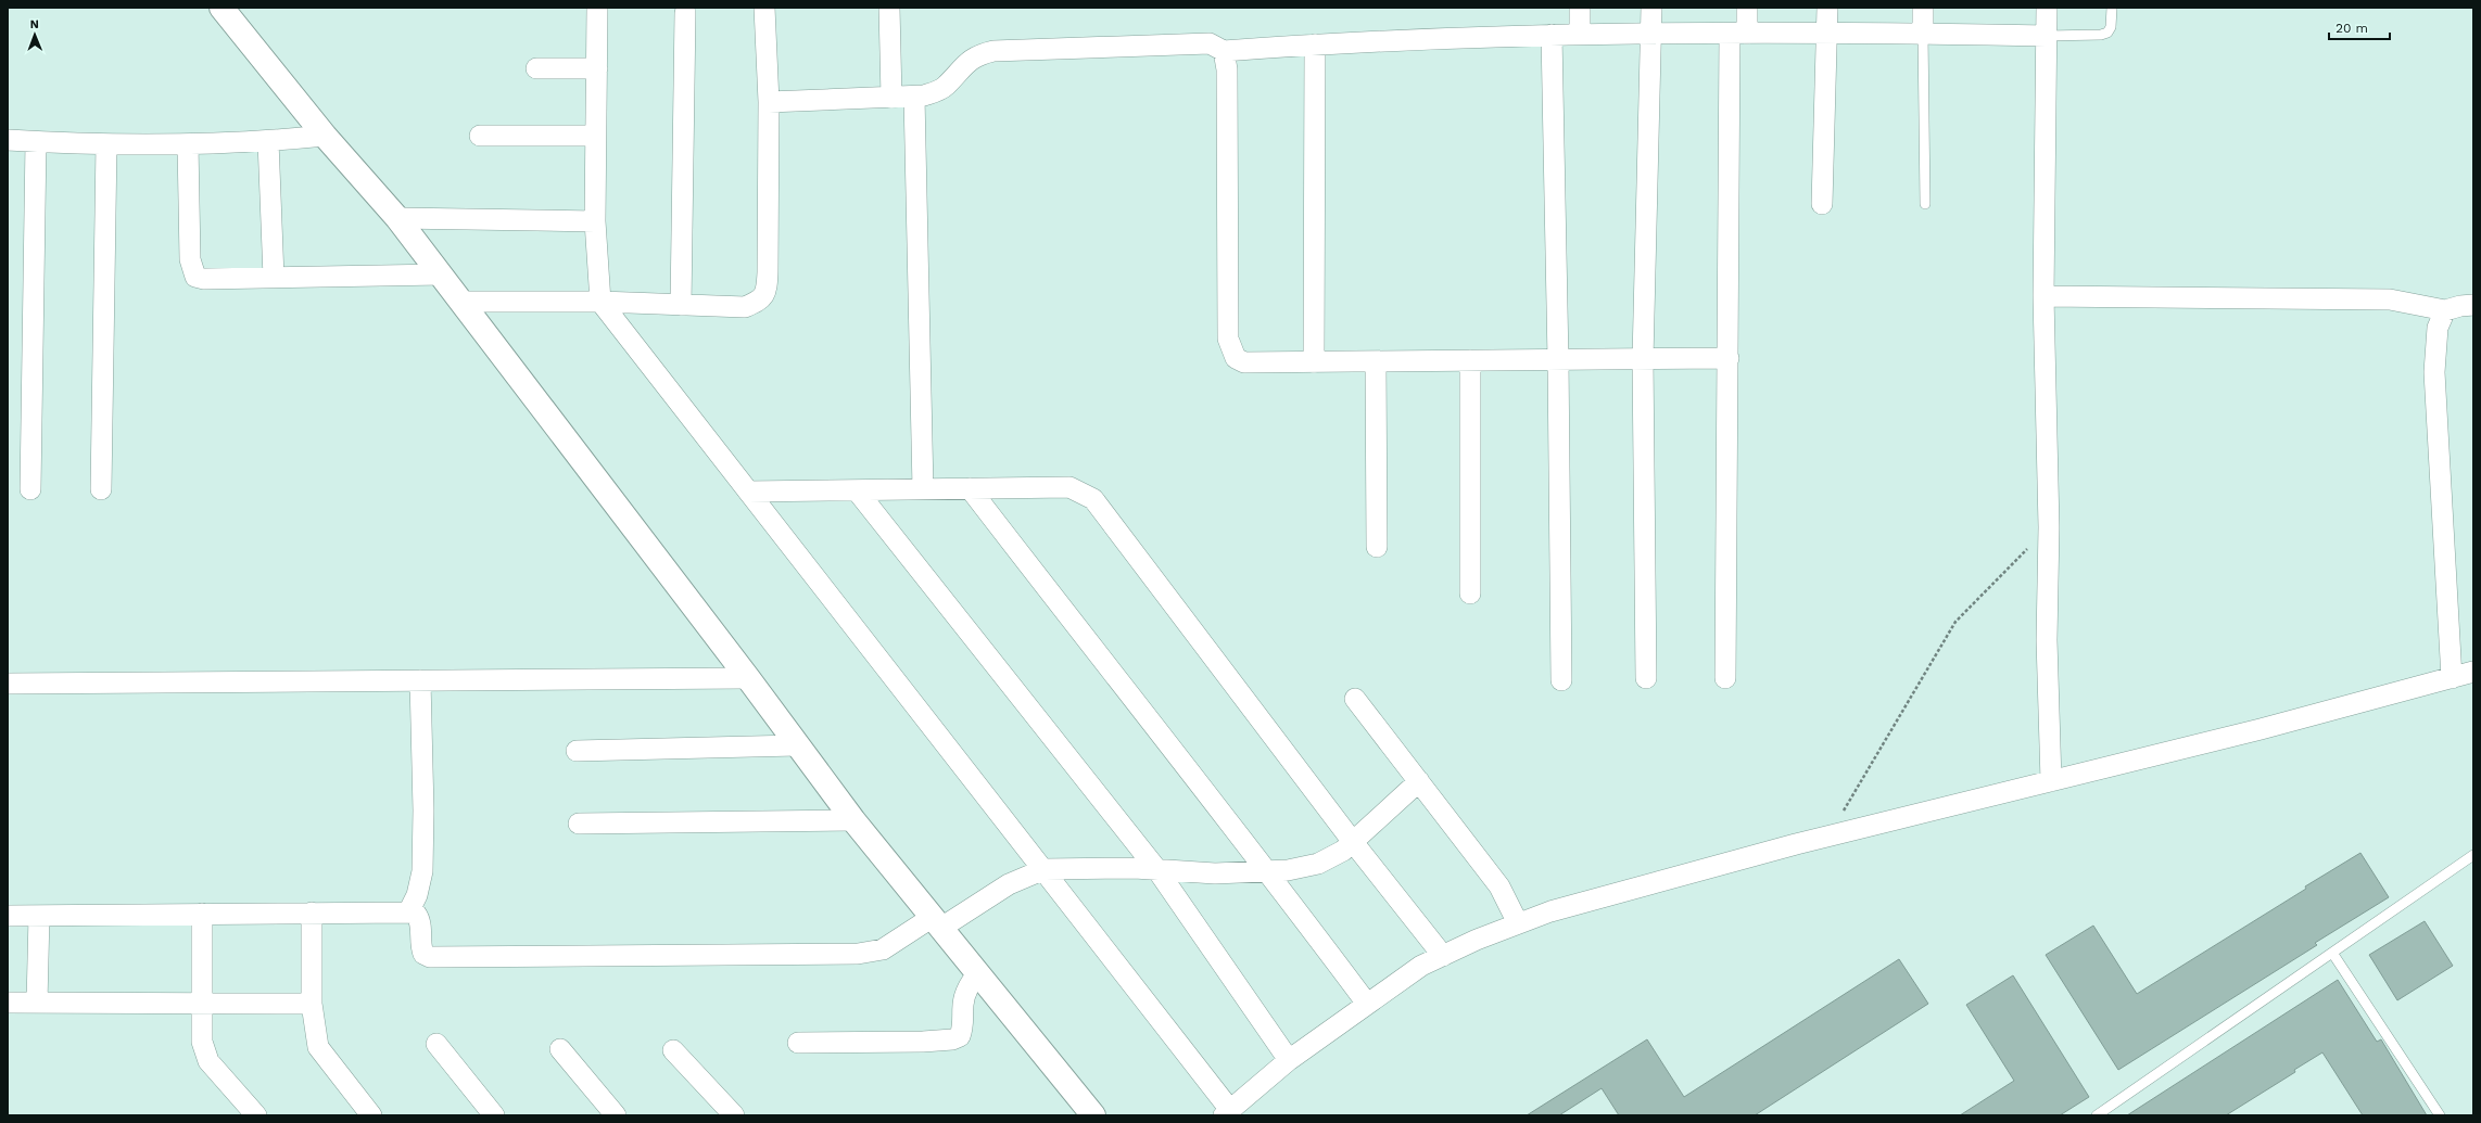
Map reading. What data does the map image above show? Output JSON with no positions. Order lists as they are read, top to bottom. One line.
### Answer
{"scale_bar":"20 m","north":"top"}
